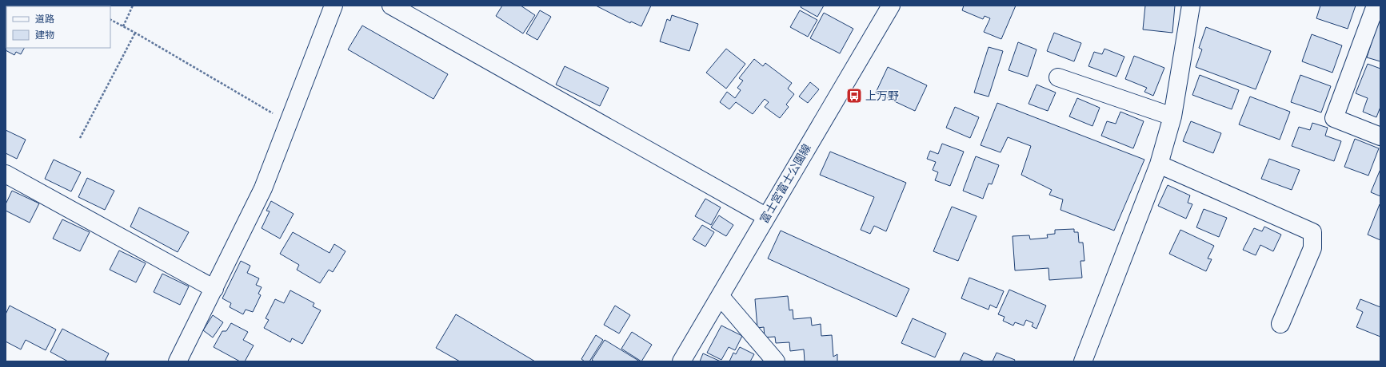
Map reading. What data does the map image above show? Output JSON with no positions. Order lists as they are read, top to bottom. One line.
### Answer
{"streets":{"street":["富士宮富士公園線"]},"places":{"bus stop":["上万野"]},"legend":["道路","建物"]}
